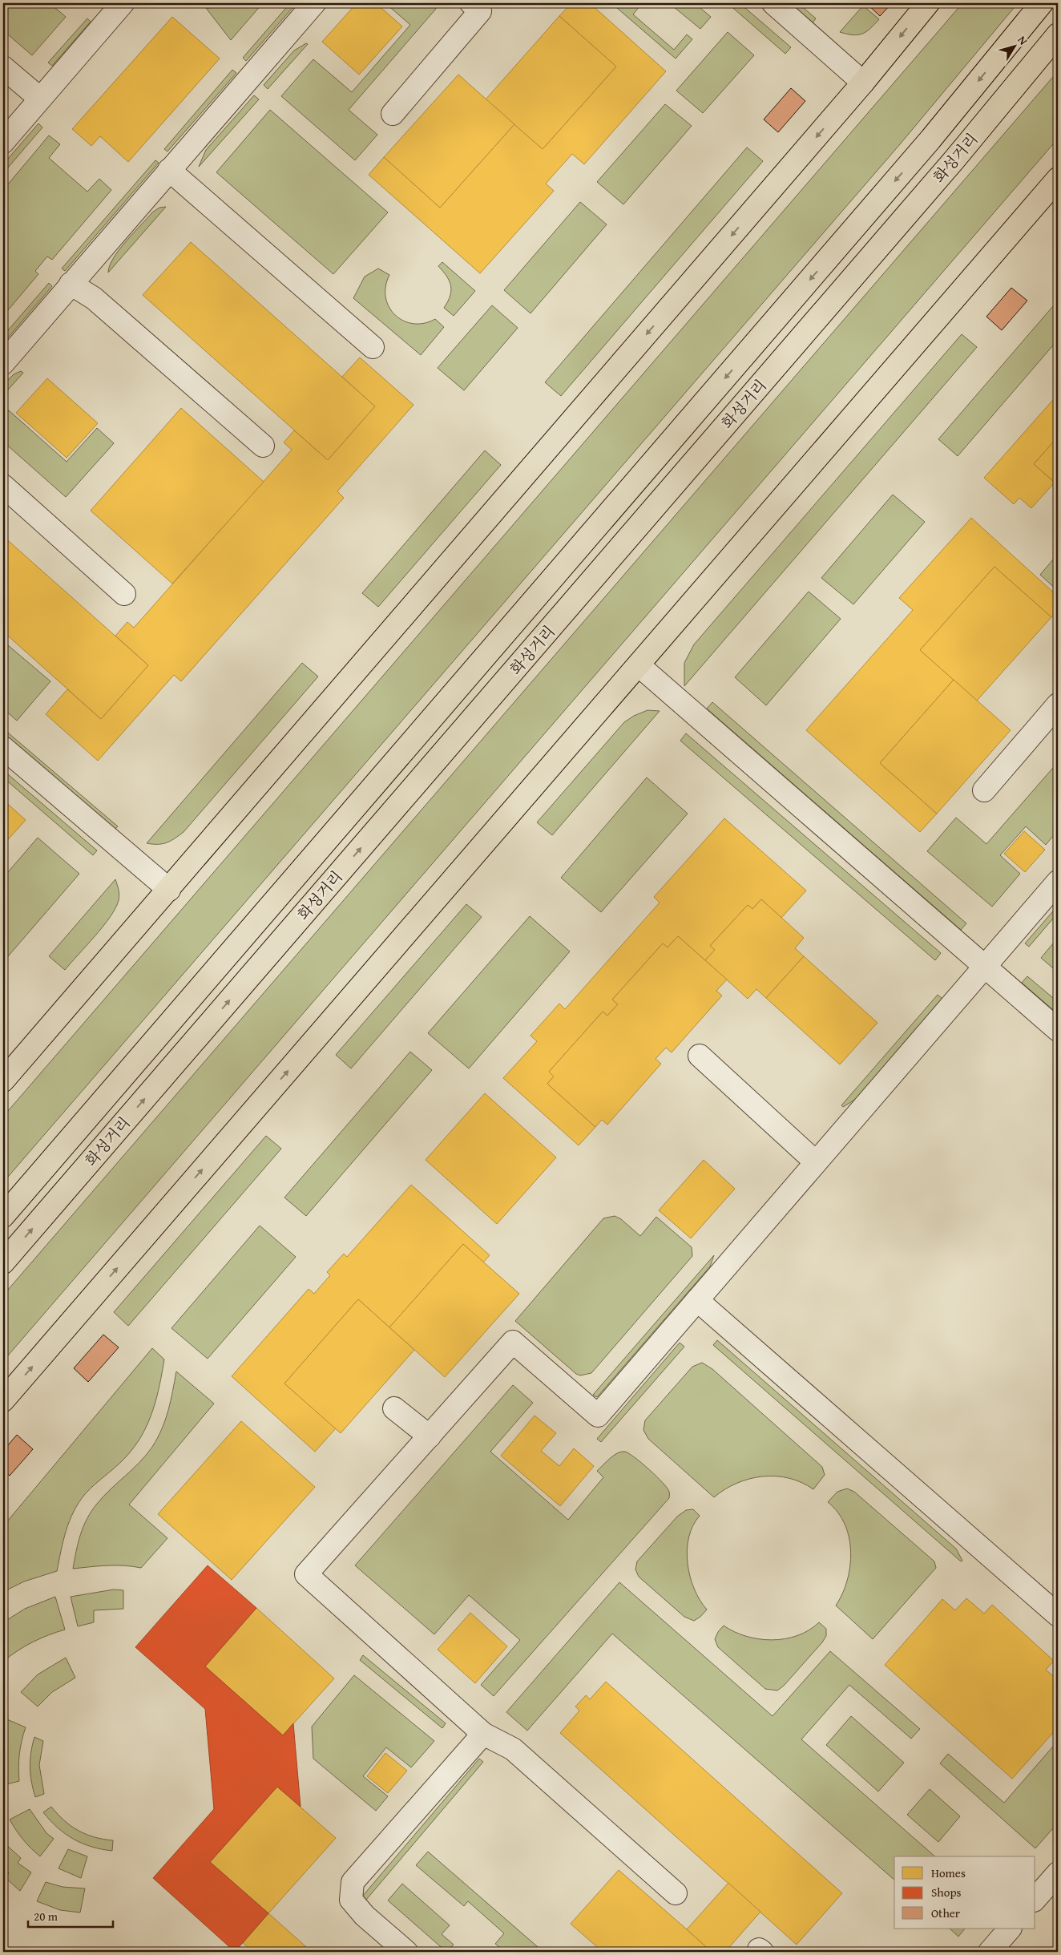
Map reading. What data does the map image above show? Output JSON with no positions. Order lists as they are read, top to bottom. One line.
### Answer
{"streets":{"main road":["화성거리"]},"legend":["Homes","Shops","Other"],"scale_bar":"20 m","north":"top right"}
